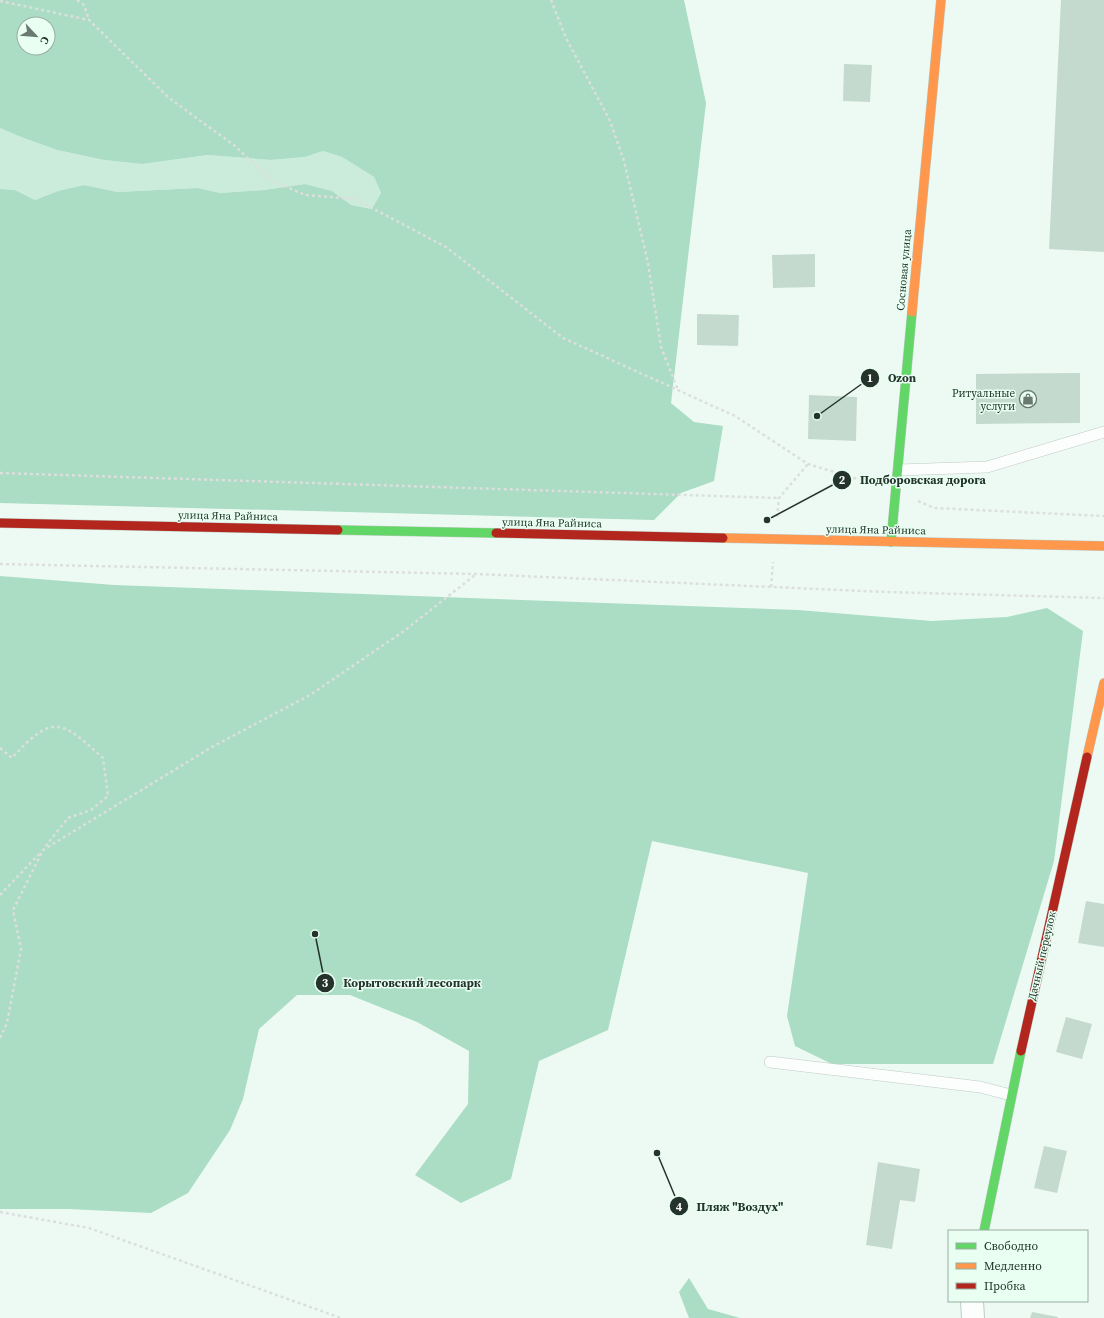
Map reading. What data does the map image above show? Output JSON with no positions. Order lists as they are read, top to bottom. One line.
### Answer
{"streets":{"street":["Сосновая улица","улица Яна Райниса","Дачный переулок"]},"crossings":[["Сосновая улица","улица Яна Райниса"]],"places":{"shop":["Ритуальные услуги"],"other":["Ozon","Подборовская дорога","Корытовский лесопарк","Пляж \"Воздух\""]},"legend":["Свободно","Медленно","Пробка"],"north":"bottom right"}
